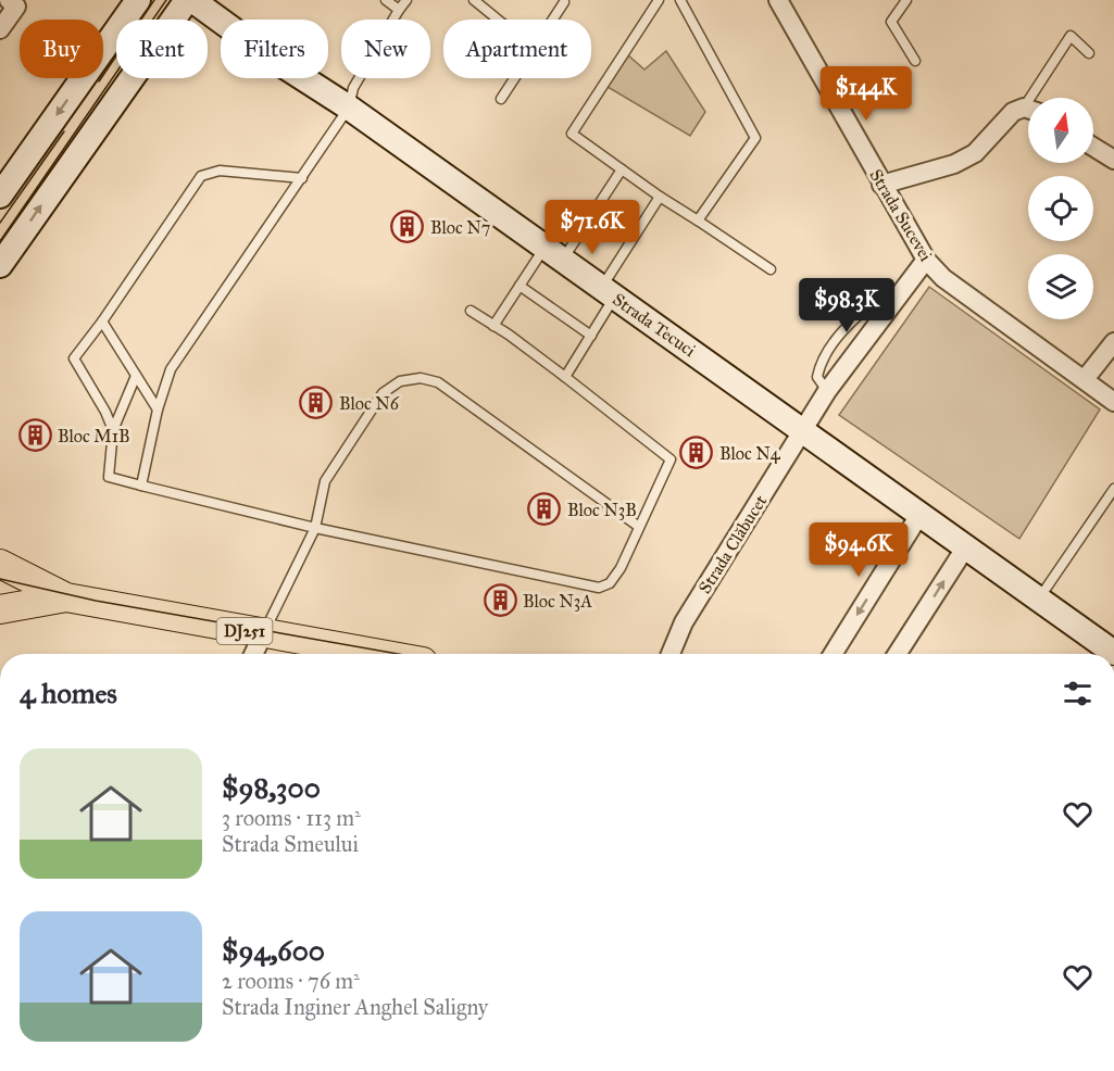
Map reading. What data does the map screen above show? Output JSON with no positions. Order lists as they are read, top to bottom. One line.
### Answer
{"streets":{"main road":["Strada Tecuci","DJ251"],"street":["Strada Sucevei","Strada Clăbucet"]},"crossings":[["Strada Sucevei","Strada Clăbucet"],["Strada Tecuci","Strada Clăbucet"]],"places":{"building":["Bloc N7","Bloc N6","Bloc M1B","Bloc N4","Bloc N3B","Bloc N3A"]},"north":"top","page":{"chip":["Buy","Rent","Filters","New","Apartment"],"price":["$144K","$71.6K","$98.3K","$94.6K"],"heading":"4 homes","list":[{"name":"$98,300","note":"3 rooms · 113 m² · Strada Smeului"},{"name":"$94,600","note":"2 rooms · 76 m² · Strada Inginer Anghel Saligny"}]}}
